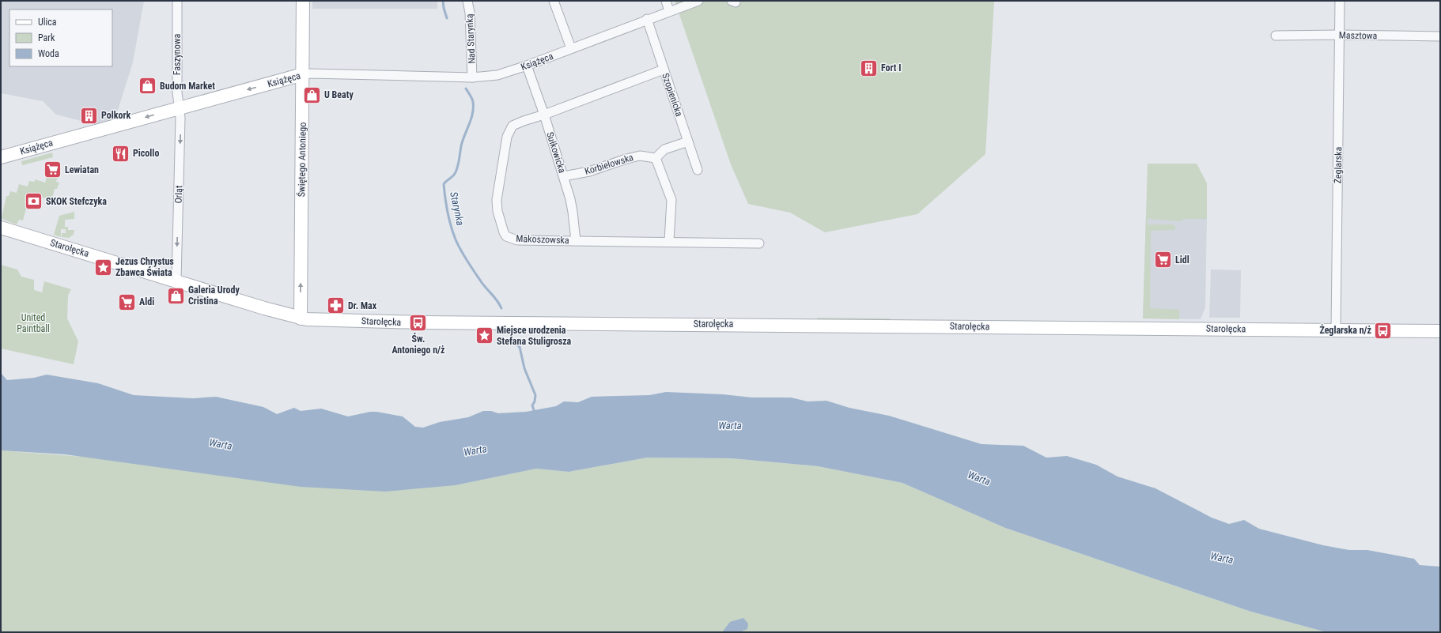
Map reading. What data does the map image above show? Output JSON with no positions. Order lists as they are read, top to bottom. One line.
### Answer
{"streets":{"street":["Masztowa","Nad Starynką","Faszynowa","Książęca","Szopienicka","Sułkowicka","Świętego Antoniego","Korbielowska","Żeglarska","Orląt","Makoszowska","Starołęcka"]},"crossings":[["Masztowa","Żeglarska"],["Nad Starynką","Książęca"],["Faszynowa","Książęca"],["Faszynowa","Orląt"],["Książęca","Szopienicka"],["Książęca","Sułkowicka"],["Książęca","Świętego Antoniego"],["Książęca","Orląt"],["Szopienicka","Makoszowska"],["Sułkowicka","Korbielowska"],["Sułkowicka","Makoszowska"],["Świętego Antoniego","Starołęcka"],["Żeglarska","Starołęcka"],["Orląt","Starołęcka"]],"one_way":["Książęca","Świętego Antoniego","Orląt"],"water":["Starynka","Warta"],"parks":["United Paintball"],"places":{"building":["Fort I","Polkork"],"shop":["Budom Market","U Beaty","Galeria Urody Cristina"],"restaurant":["Picollo"],"supermarket":["Lewiatan","Lidl","Aldi"],"bank":["SKOK Stefczyka"],"place":["Jezus Chrystus Zbawca Świata","Miejsce urodzenia Stefana Stuligrosza"],"pharmacy":["Dr. Max"],"bus stop":["Św. Antoniego n/ż","Żeglarska n/ż"]},"legend":["Ulica","Park","Woda"]}
